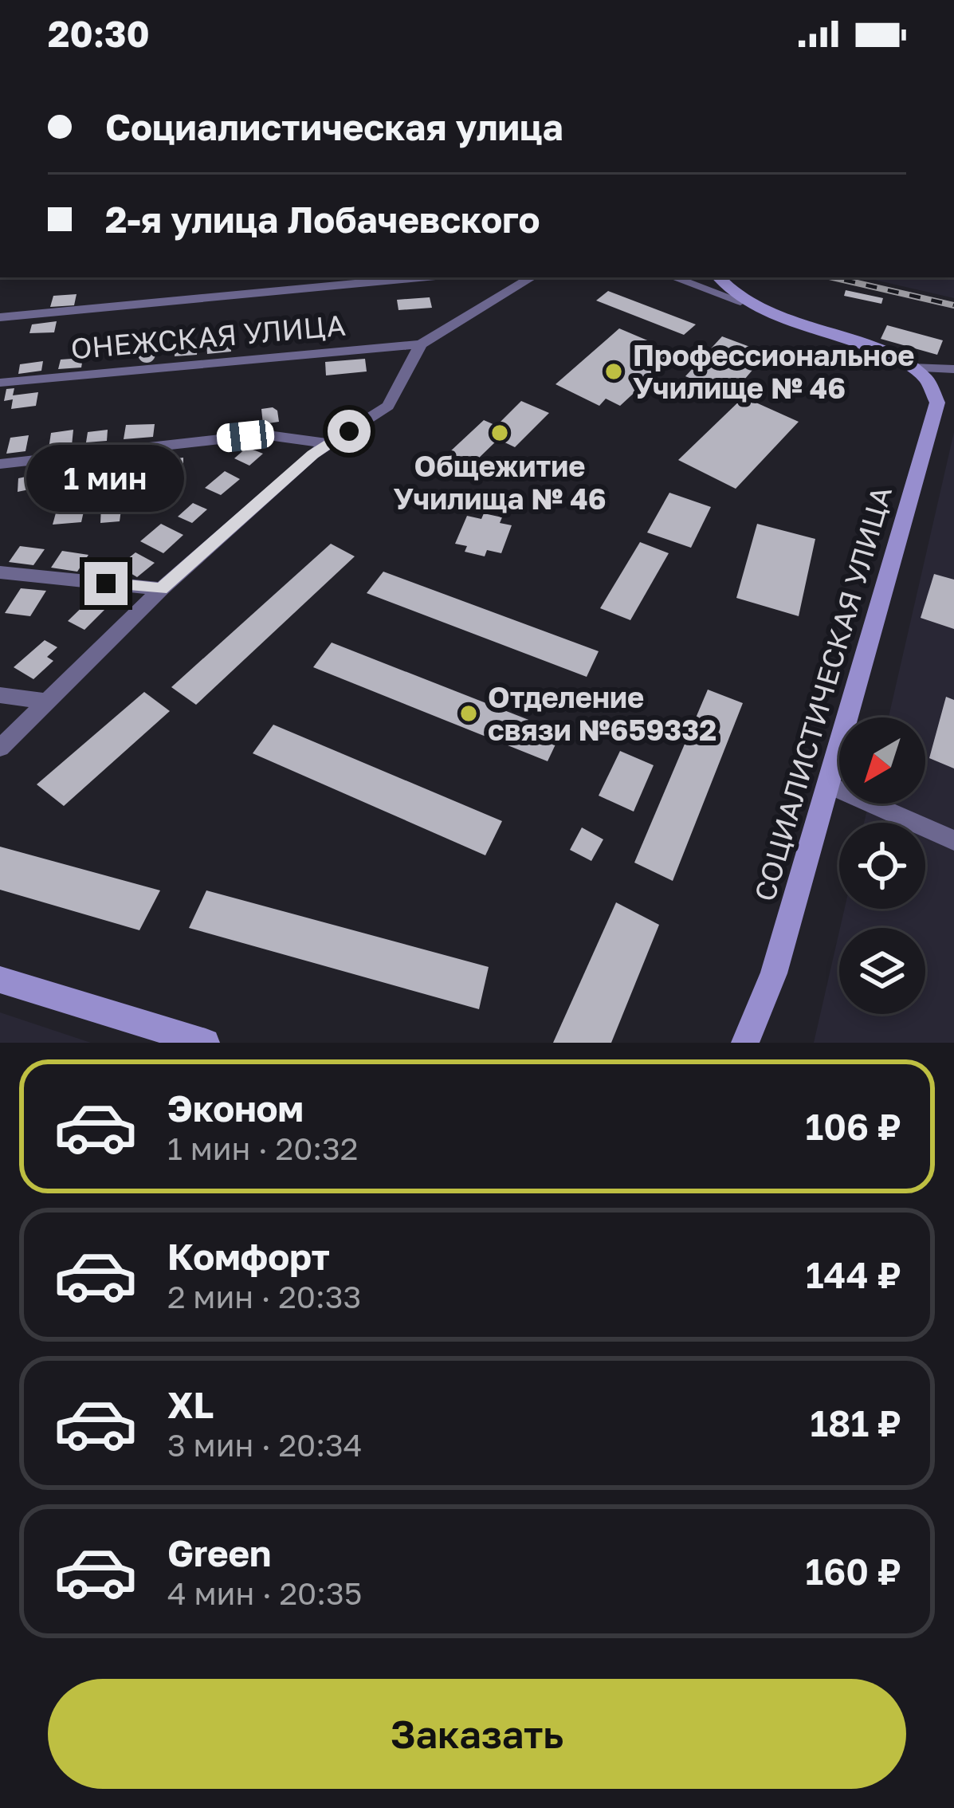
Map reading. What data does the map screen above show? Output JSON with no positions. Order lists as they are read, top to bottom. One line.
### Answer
{"streets":{"main road":["СОЦИАЛИСТИЧЕСКАЯ УЛИЦА"],"street":["ОНЕЖСКАЯ УЛИЦА"]},"places":["Профессиональное Училище № 46","Общежитие Училища № 46","Отделение связи №659332"],"north":"bottom left","page":{"status":"20:30","banner":["Социалистическая улица","2-я улица Лобачевского"],"bubble":"1 мин","list":[{"name":"Эконом","note":"1 мин · 20:32","value":"106 ₽"},{"name":"Комфорт","note":"2 мин · 20:33","value":"144 ₽"},{"name":"XL","note":"3 мин · 20:34","value":"181 ₽"},{"name":"Green","note":"4 мин · 20:35","value":"160 ₽"}],"buttons":"Заказать"}}
